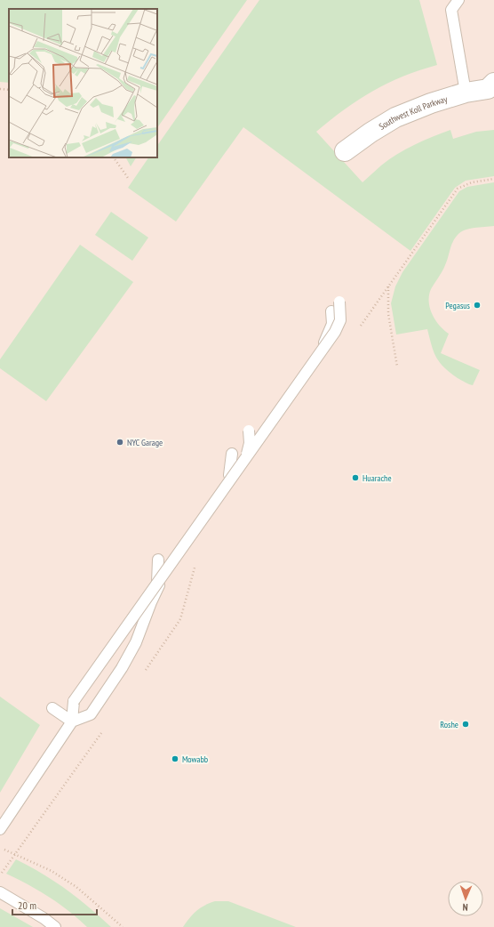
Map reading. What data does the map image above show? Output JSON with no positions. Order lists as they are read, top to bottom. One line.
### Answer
{"streets":{"street":["Southwest Koll Parkway"]},"places":["Pegasus","NYC Garage","Huarache","Roshe","Mowabb"],"scale_bar":"20 m","north":"bottom"}
